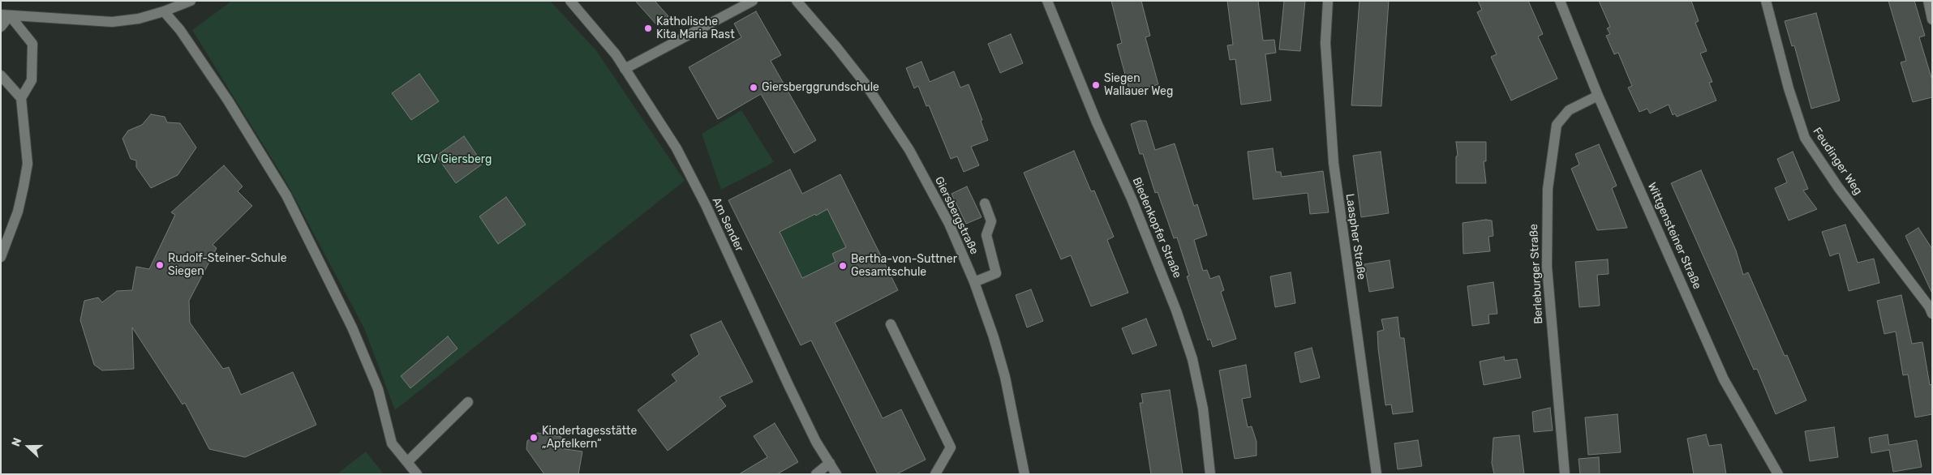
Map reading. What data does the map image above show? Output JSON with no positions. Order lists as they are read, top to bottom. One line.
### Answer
{"streets":{"street":["Feudinger Weg","Giersbergstraße","Am Sender","Biedenkopfer Straße","Wittgensteiner Straße","Laaspher Straße","Berleburger Straße"]},"crossings":[["Wittgensteiner Straße","Berleburger Straße"]],"parks":["KGV Giersberg"],"places":["Katholische Kita Maria Rast","Siegen Wallauer Weg","Giersberggrundschule","Rudolf-Steiner-Schule Siegen","Bertha-von-Suttner Gesamtschule","Kindertagesstätte „Apfelkern“"],"north":"left"}
